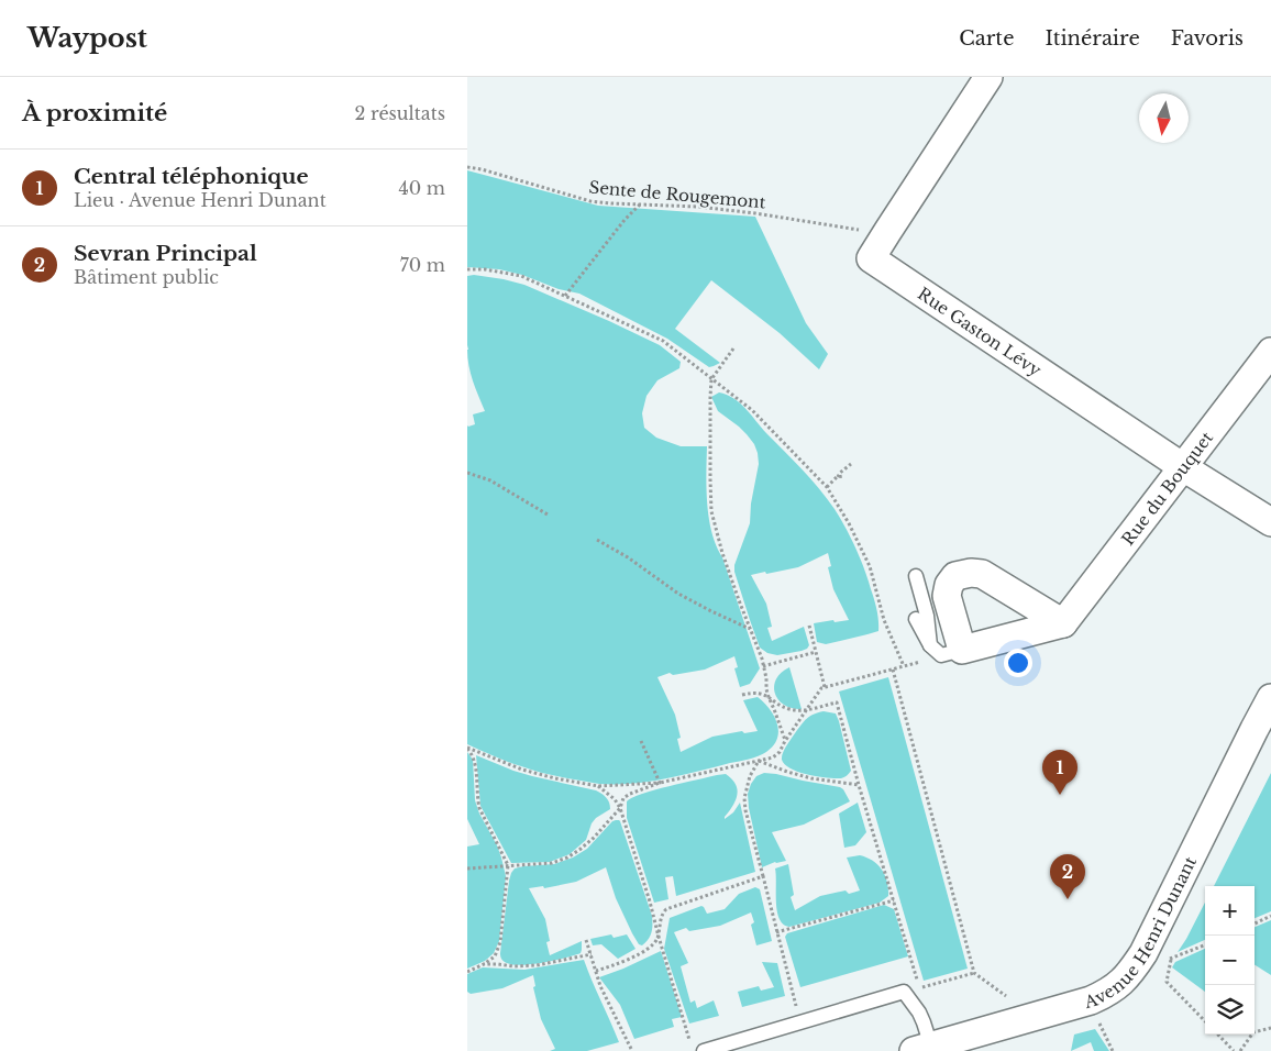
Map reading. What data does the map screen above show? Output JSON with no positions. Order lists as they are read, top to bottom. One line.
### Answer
{"streets":{"street":["Rue Gaston Lévy","Rue du Bouquet","Avenue Henri Dunant"],"path":["Sente de Rougemont"]},"crossings":[["Sente de Rougemont","Rue Gaston Lévy"],["Rue Gaston Lévy","Rue du Bouquet"]],"north":"bottom","page":{"header":"Waypost","nav":["Carte","Itinéraire","Favoris"],"heading":["À proximité","2 résultats"],"list":[{"mark":"1","name":"Central téléphonique","note":"Lieu · Avenue Henri Dunant","value":"40 m"},{"mark":"2","name":"Sevran Principal","note":"Bâtiment public","value":"70 m"}],"pins":["1","2"],"map_buttons":["+","−"]}}
